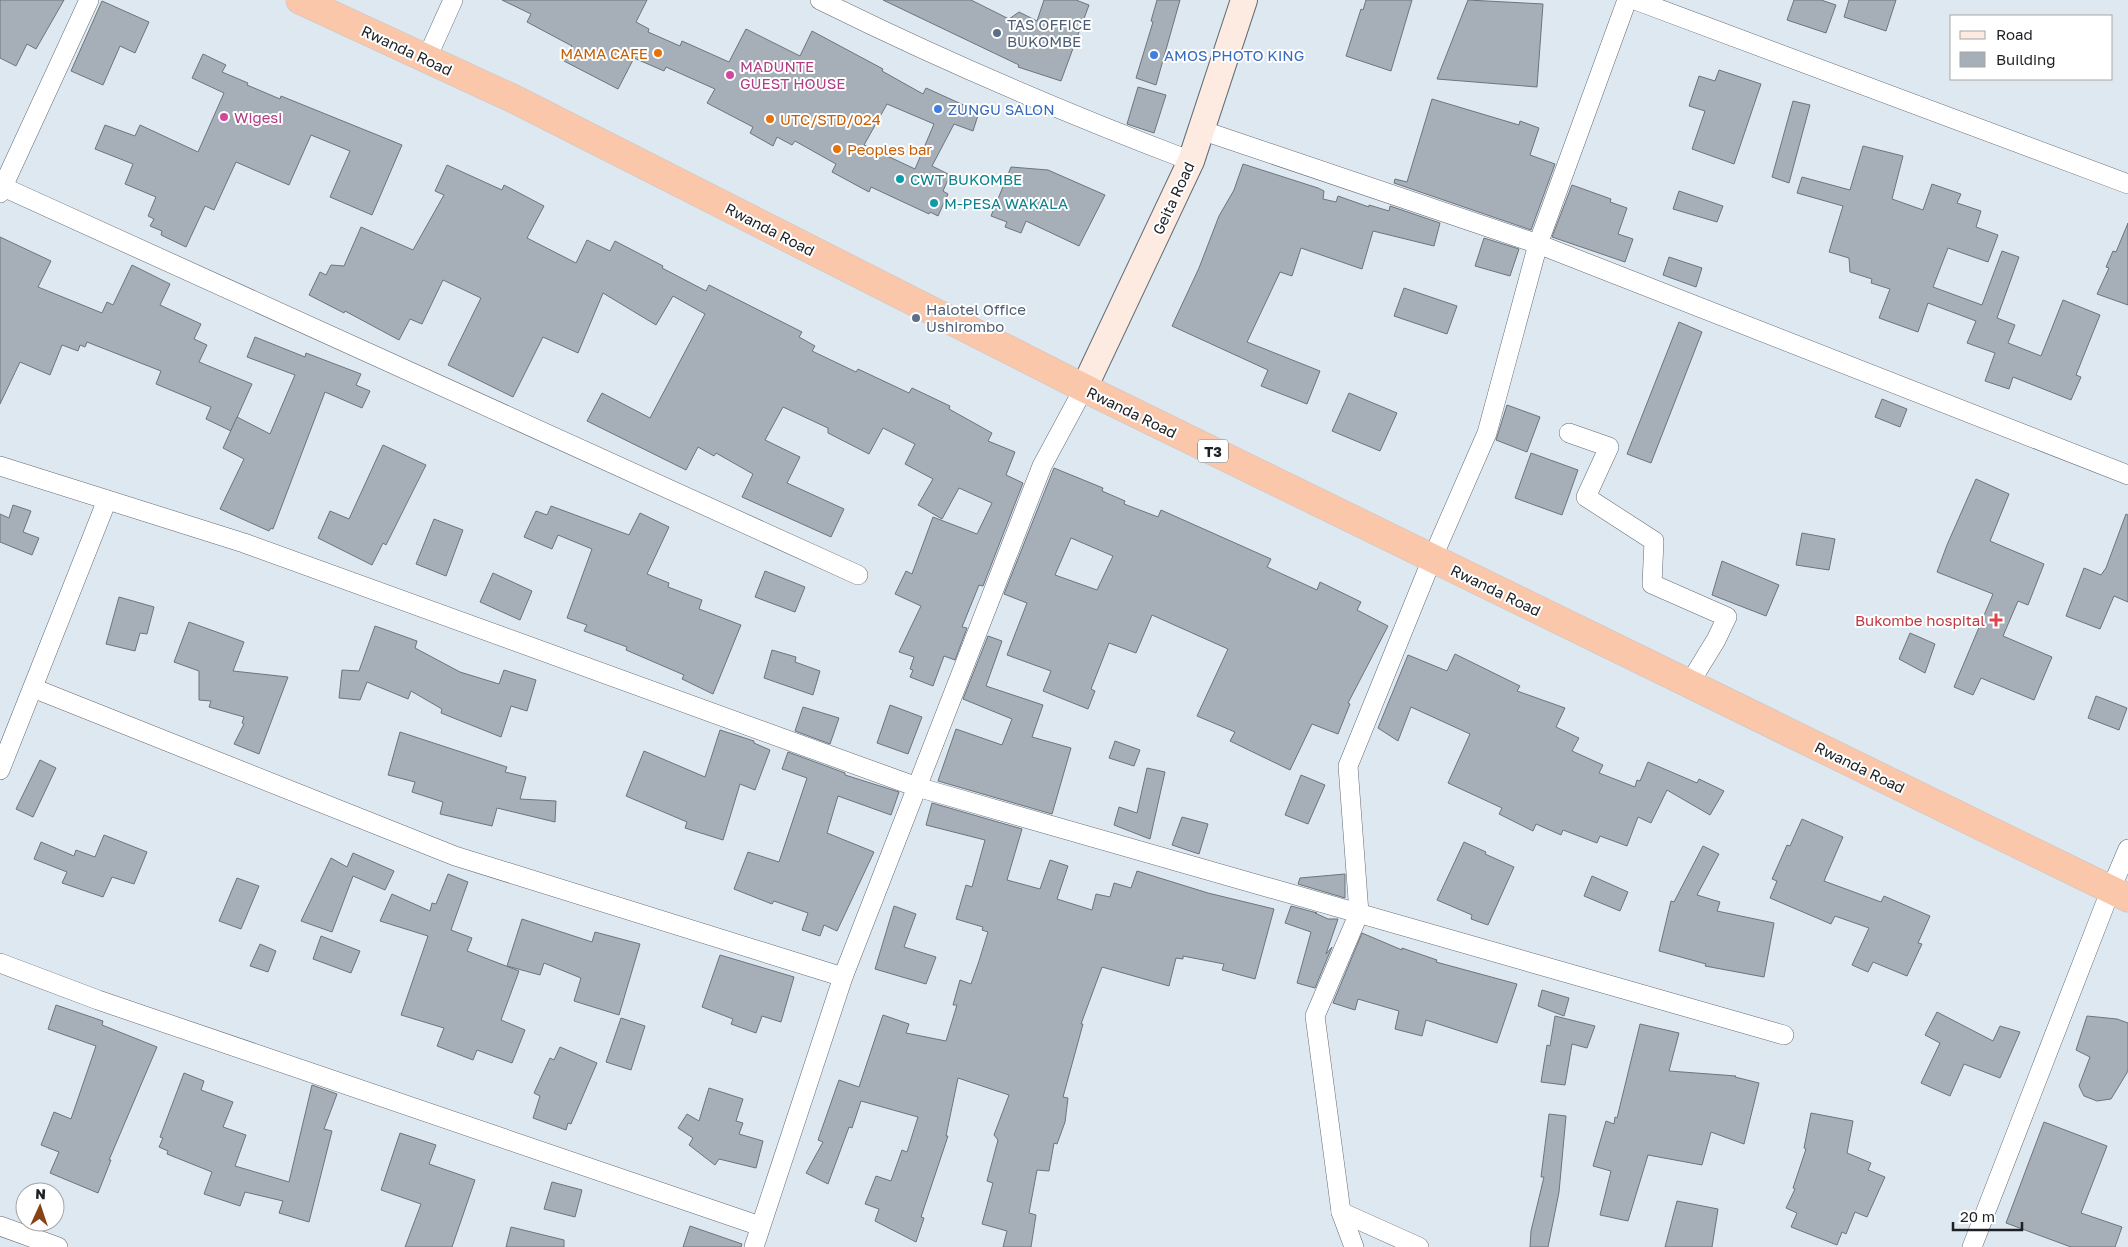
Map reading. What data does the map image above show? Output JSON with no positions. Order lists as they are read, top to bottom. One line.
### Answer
{"streets":{"highway":["Rwanda Road","T3"],"main road":["Geita Road"]},"crossings":[["Rwanda Road","Geita Road"]],"places":{"other":["TAS OFFICE BUKOMBE","MAMA CAFE","AMOS PHOTO KING","MADUNTE GUEST HOUSE","ZUNGU SALON","Wigesi","UTC/STD/024","Peoples bar","CWT BUKOMBE","M-PESA WAKALA","Halotel Office Ushirombo"],"health":["Bukombe hospital"]},"legend":["Road","Building"],"scale_bar":"20 m","north":"top"}
